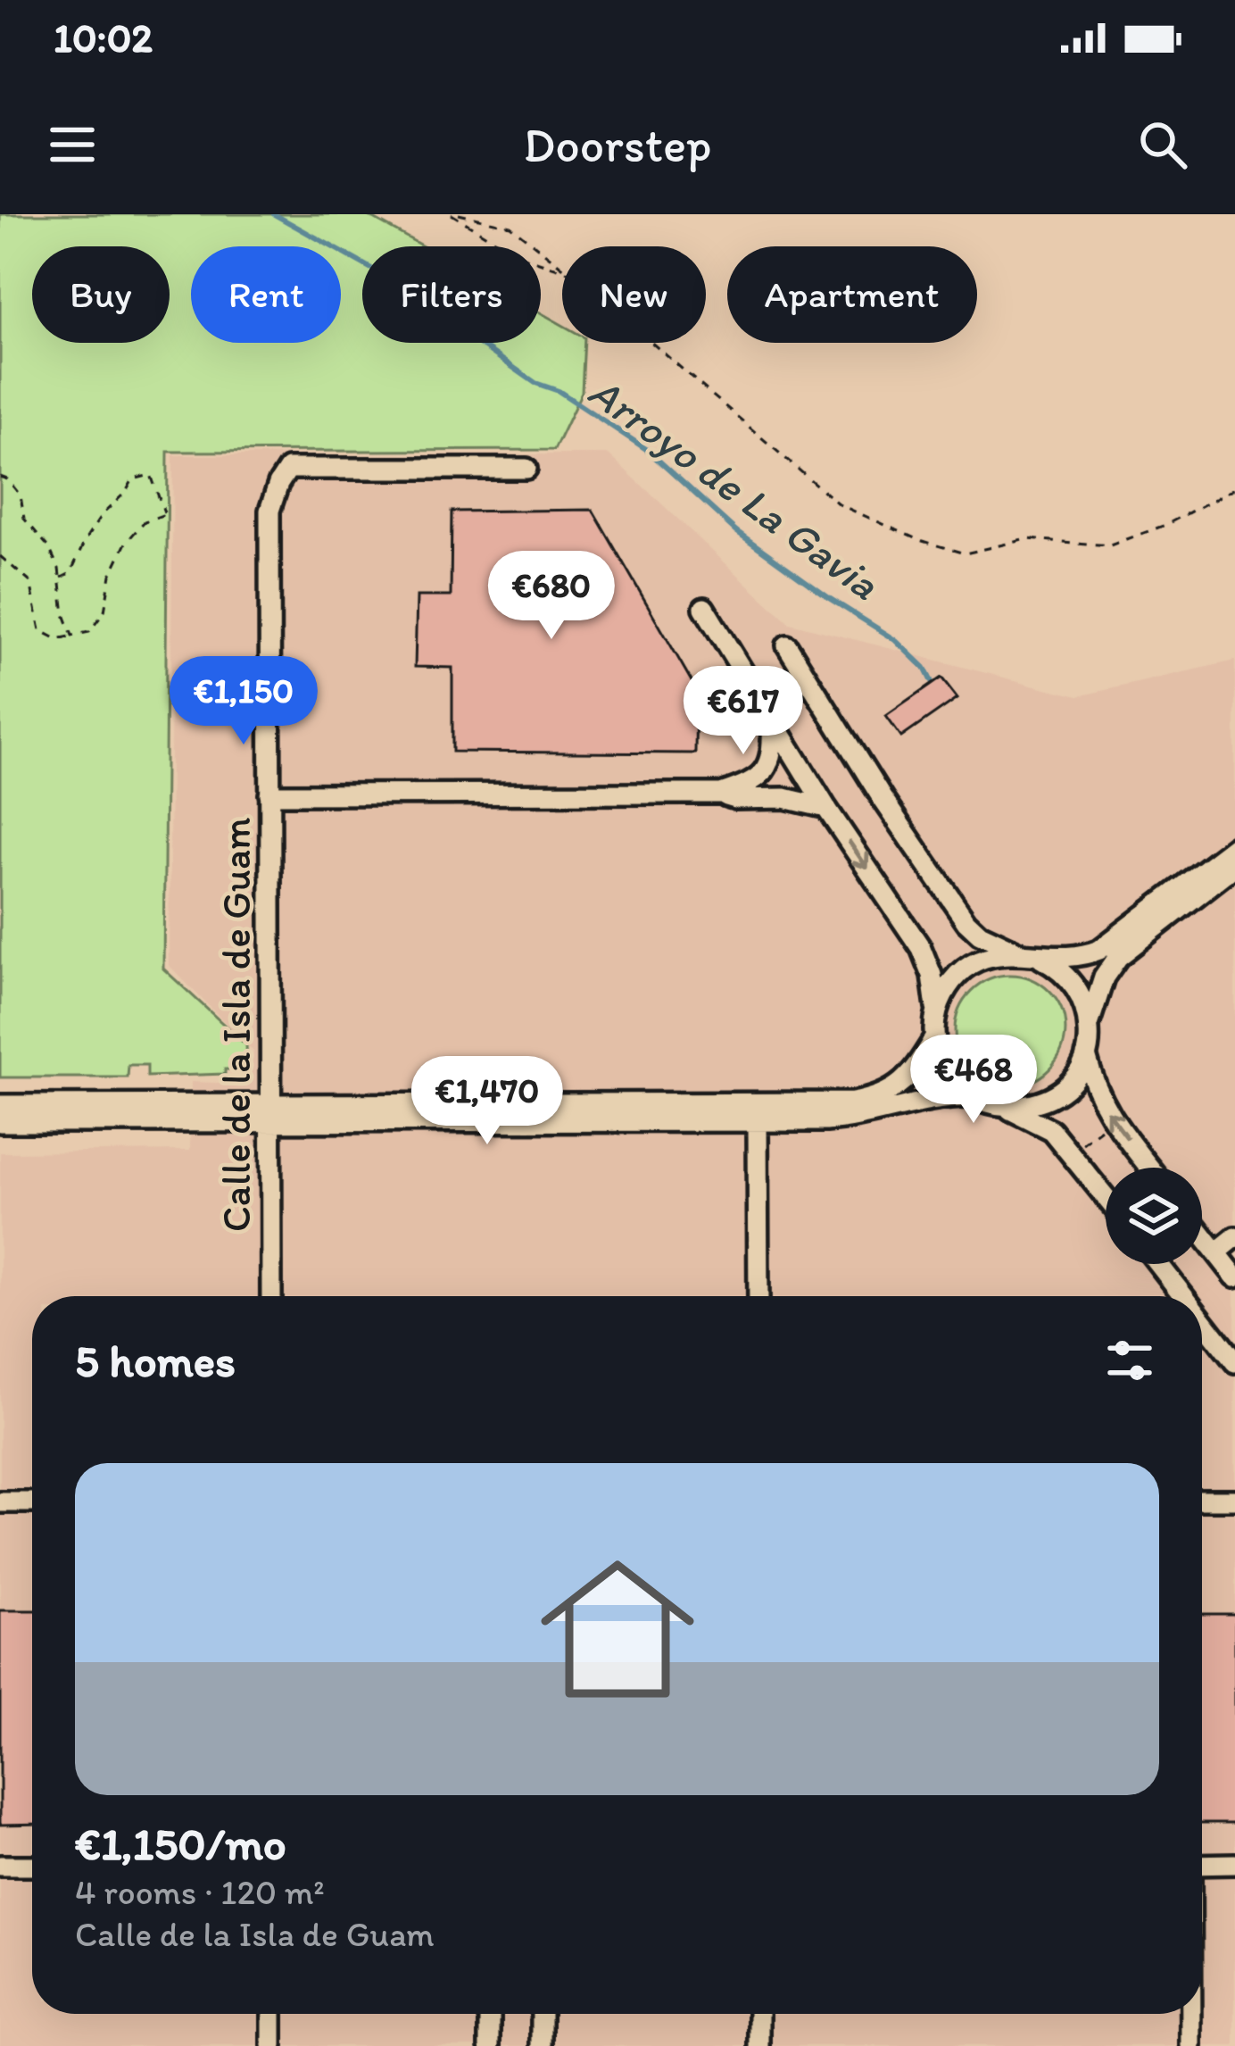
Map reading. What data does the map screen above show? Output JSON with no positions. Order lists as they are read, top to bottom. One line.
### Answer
{"streets":{"street":["Calle de la Isla de Guam"]},"water":["Arroyo de La Gavia"],"page":{"status":"10:02","header":"Doorstep","chip":["Buy","Rent","Filters","New","Apartment"],"price":["€680","€1,150","€617","€468","€1,470"],"heading":"5 homes","list":[{"name":"€1,150/mo","note":"4 rooms · 120 m² · Calle de la Isla de Guam"}]}}
